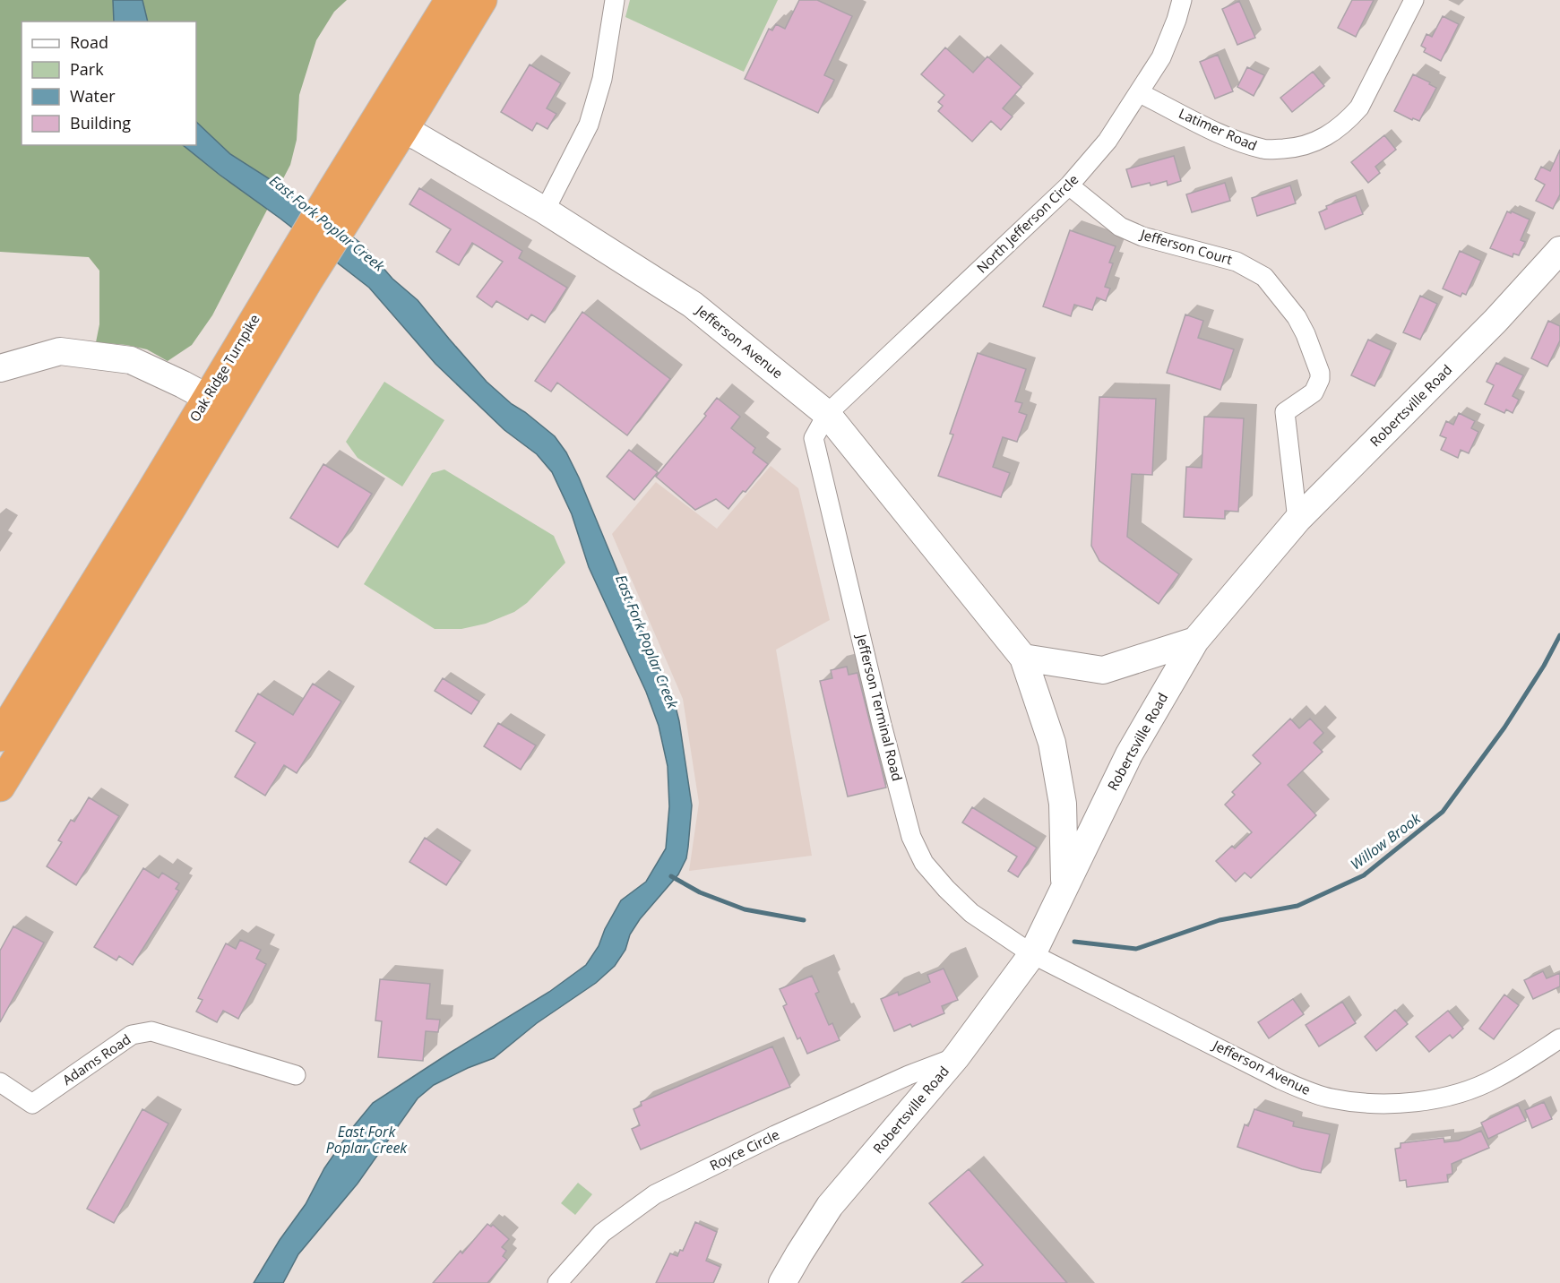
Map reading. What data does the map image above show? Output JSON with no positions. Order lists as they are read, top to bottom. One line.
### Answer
{"streets":{"highway":["Oak Ridge Turnpike"],"street":["Latimer Road","North Jefferson Circle","Jefferson Court","Jefferson Avenue","Robertsville Road","Jefferson Terminal Road","Adams Road","Royce Circle"]},"crossings":[["Latimer Road","North Jefferson Circle"],["North Jefferson Circle","Jefferson Court"],["North Jefferson Circle","Jefferson Avenue"],["North Jefferson Circle","Jefferson Terminal Road"],["Jefferson Court","Robertsville Road"],["Jefferson Avenue","Oak Ridge Turnpike"],["Jefferson Avenue","Robertsville Road"],["Jefferson Avenue","Jefferson Terminal Road"],["Robertsville Road","Jefferson Terminal Road"],["Robertsville Road","Royce Circle"]],"water":["East Fork Poplar Creek","Willow Brook"],"legend":["Road","Park","Water","Building"]}
